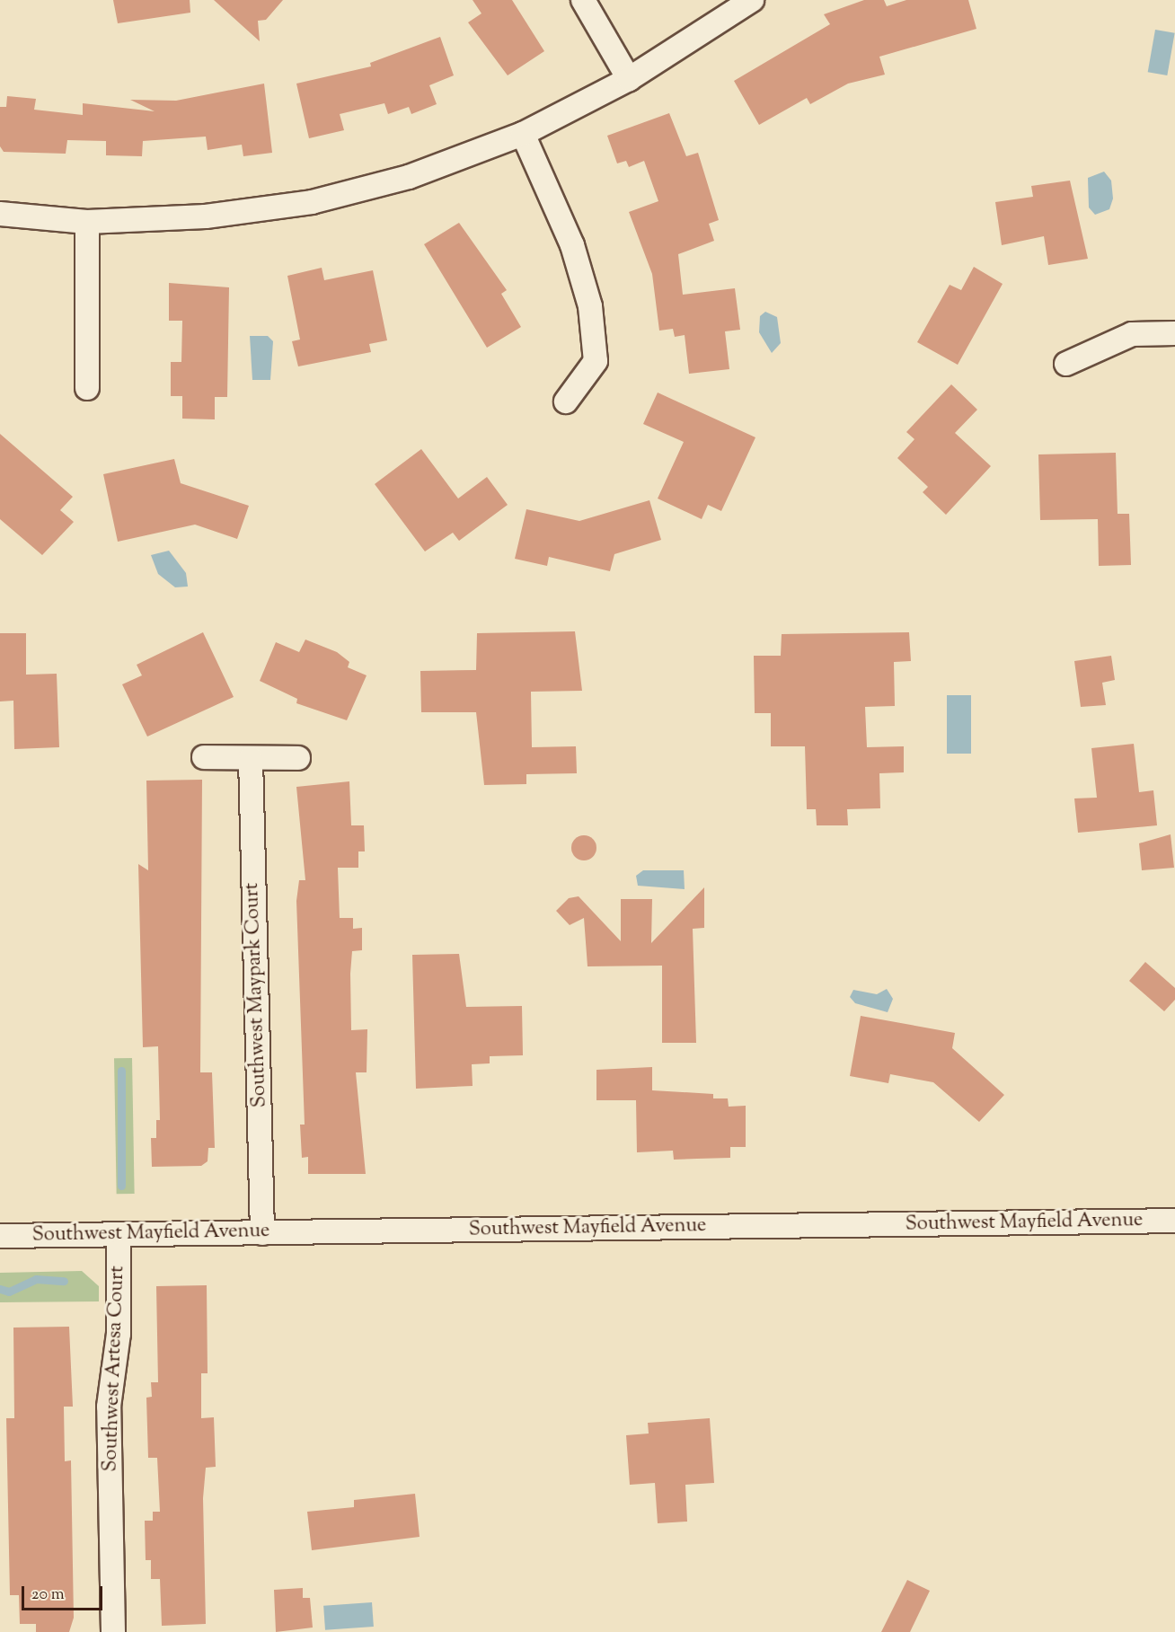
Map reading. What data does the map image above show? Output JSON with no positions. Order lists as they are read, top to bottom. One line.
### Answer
{"streets":{"street":["Southwest Maypark Court","Southwest Mayfield Avenue","Southwest Artesa Court"]},"crossings":[["Southwest Maypark Court","Southwest Mayfield Avenue"],["Southwest Mayfield Avenue","Southwest Artesa Court"]],"scale_bar":"20 m"}
